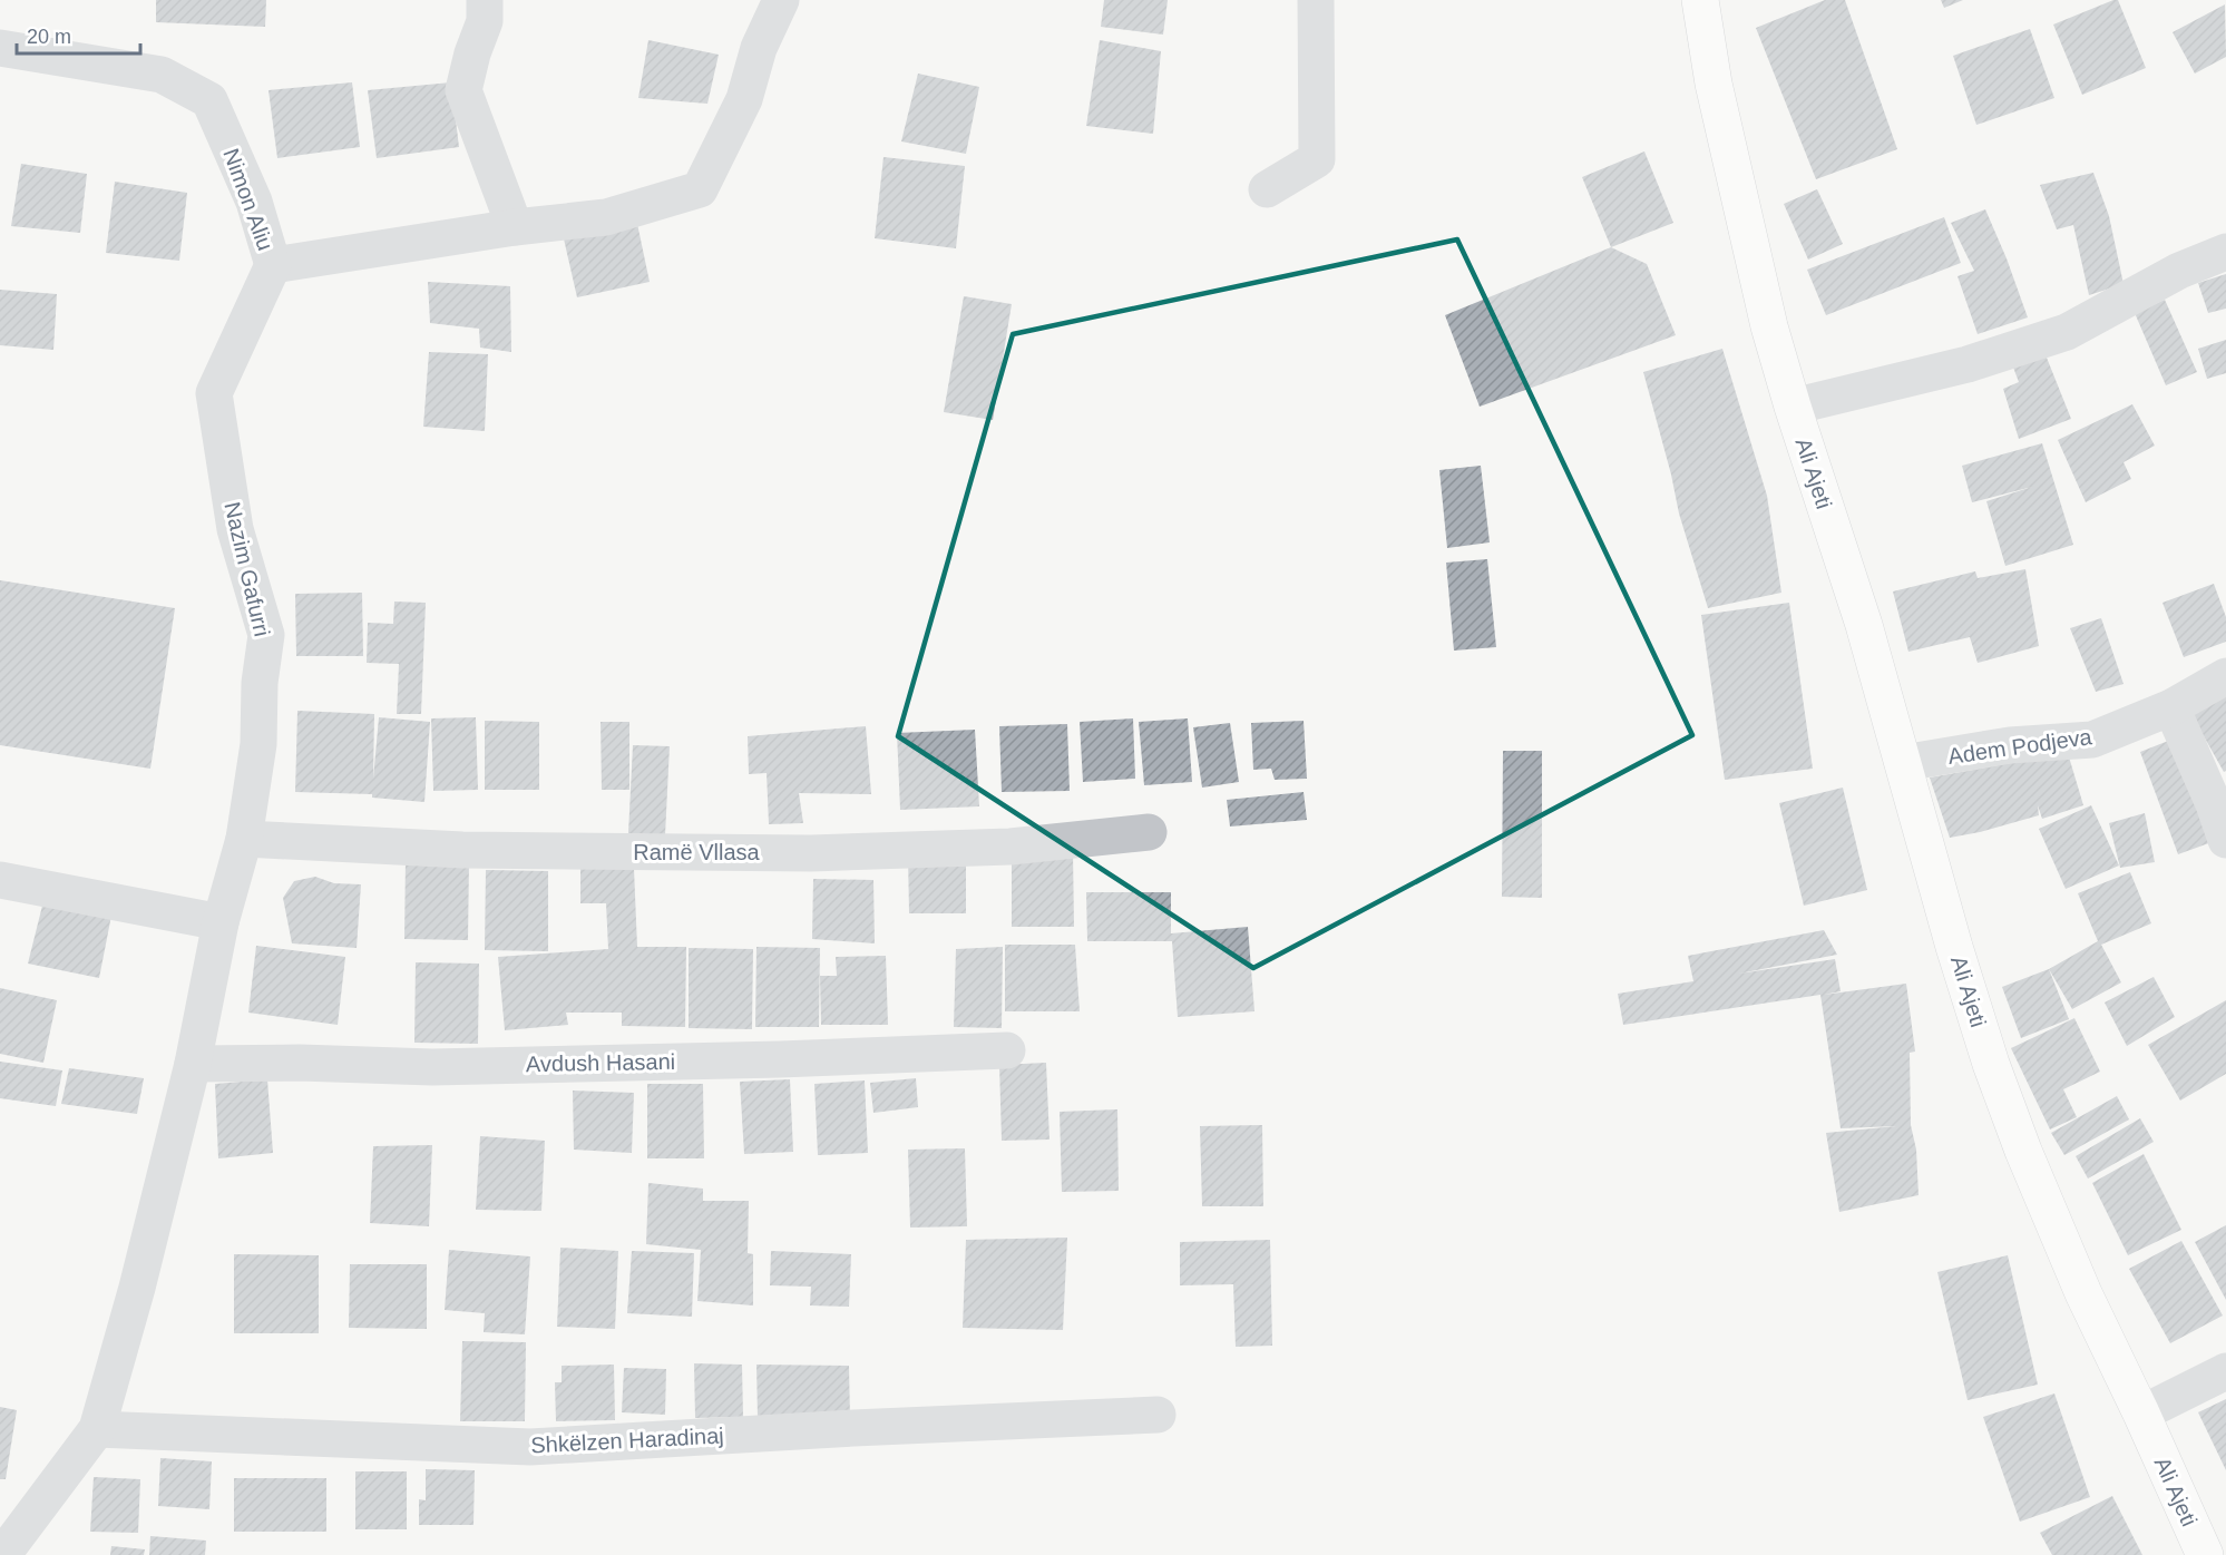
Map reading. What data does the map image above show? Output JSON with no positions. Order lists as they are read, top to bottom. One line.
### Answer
{"streets":{"main road":["Ali Ajeti"],"street":["Nimon Aliu","Nazim Gafurri","Adem Podjeva","Ramë Vllasa","Avdush Hasani","Shkëlzen Haradinaj"]},"crossings":[["Nimon Aliu","Nazim Gafurri"],["Ali Ajeti","Adem Podjeva"],["Nazim Gafurri","Ramë Vllasa"],["Nazim Gafurri","Avdush Hasani"],["Nazim Gafurri","Shkëlzen Haradinaj"]],"scale_bar":"20 m"}
